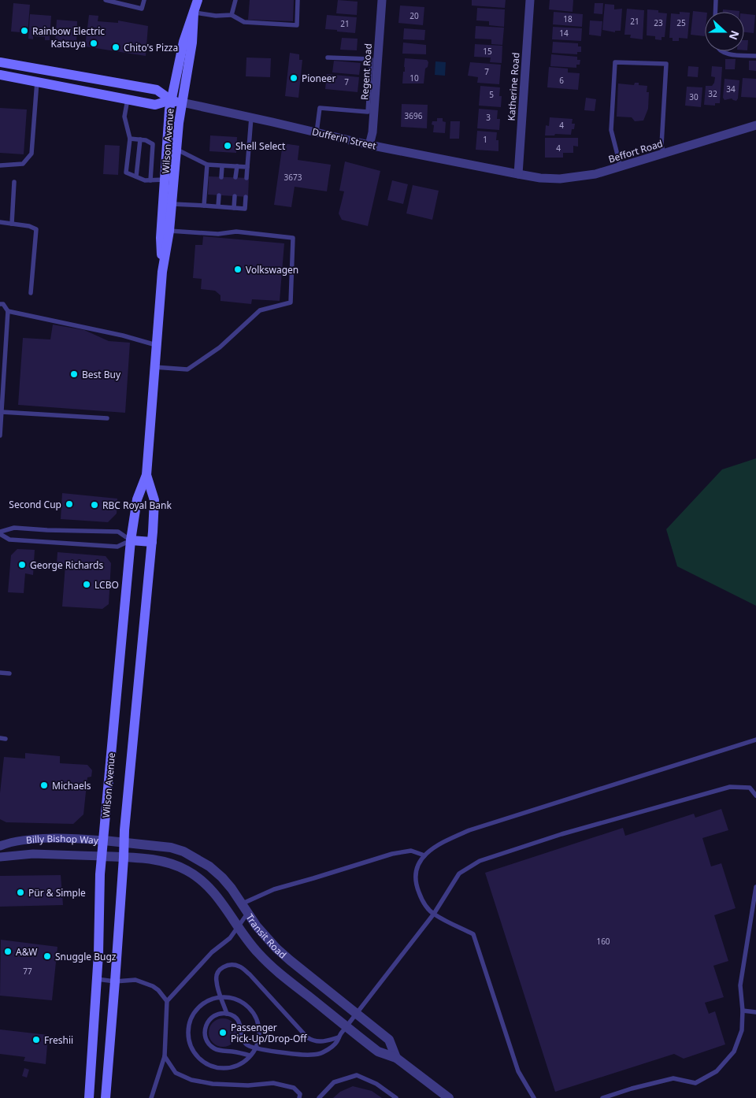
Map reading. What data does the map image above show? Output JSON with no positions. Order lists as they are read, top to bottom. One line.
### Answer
{"streets":{"main road":["Dufferin Street","Wilson Avenue"],"street":["Regent Road","Katherine Road","Beffort Road","Billy Bishop Way","Transit Road"]},"crossings":[["Regent Road","Dufferin Street"],["Katherine Road","Dufferin Street"],["Katherine Road","Beffort Road"],["Dufferin Street","Wilson Avenue"],["Dufferin Street","Beffort Road"],["Wilson Avenue","Billy Bishop Way"],["Wilson Avenue","Transit Road"],["Billy Bishop Way","Transit Road"]],"places":["Rainbow Electric","Katsuya","Chito's Pizza","Pioneer","Shell Select","Volkswagen","Best Buy","Second Cup","RBC Royal Bank","George Richards","LCBO","Michaels","Pür & Simple","A&W","Snuggle Bugz","Passenger Pick-Up/Drop-Off","Freshii"],"house_numbers":["20","18","21","23","25","21","14","15","7","10","6","7","34","32","5","30","3696","3","4","1","4","3673","160","77"],"north":"right"}
